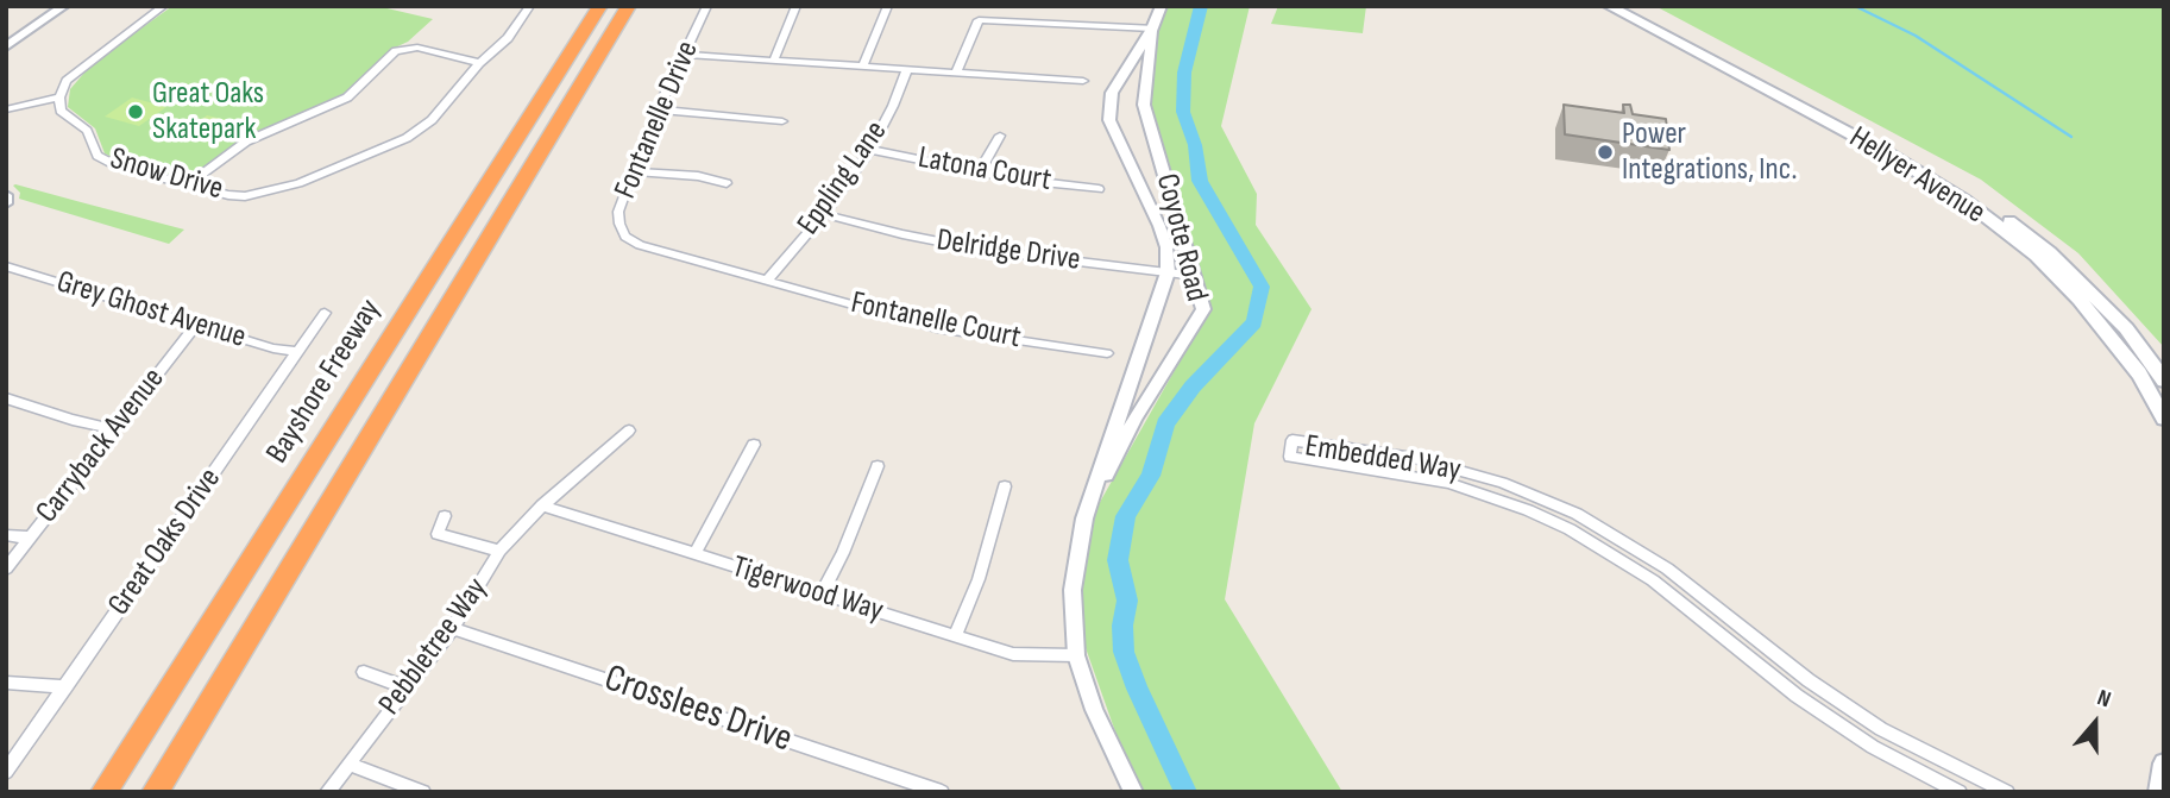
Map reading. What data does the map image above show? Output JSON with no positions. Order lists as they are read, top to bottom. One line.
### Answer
{"streets":{"highway":["Bayshore Freeway"],"main road":["Hellyer Avenue"],"street":["Fontanelle Drive","Latona Court","Snow Drive","Eppling Lane","Coyote Road","Delridge Drive","Grey Ghost Avenue","Fontanelle Court","Carryback Avenue","Embedded Way","Great Oaks Drive","Tigerwood Way","Pebbletree Way","Crosslees Drive"]},"crossings":[["Fontanelle Drive","Eppling Lane"],["Fontanelle Drive","Fontanelle Court"],["Latona Court","Eppling Lane"],["Eppling Lane","Delridge Drive"],["Eppling Lane","Fontanelle Court"],["Coyote Road","Delridge Drive"],["Coyote Road","Tigerwood Way"],["Grey Ghost Avenue","Carryback Avenue"],["Grey Ghost Avenue","Great Oaks Drive"],["Tigerwood Way","Pebbletree Way"],["Pebbletree Way","Crosslees Drive"]],"places":["Great Oaks Skatepark","Power Integrations, Inc."],"north":"top"}
